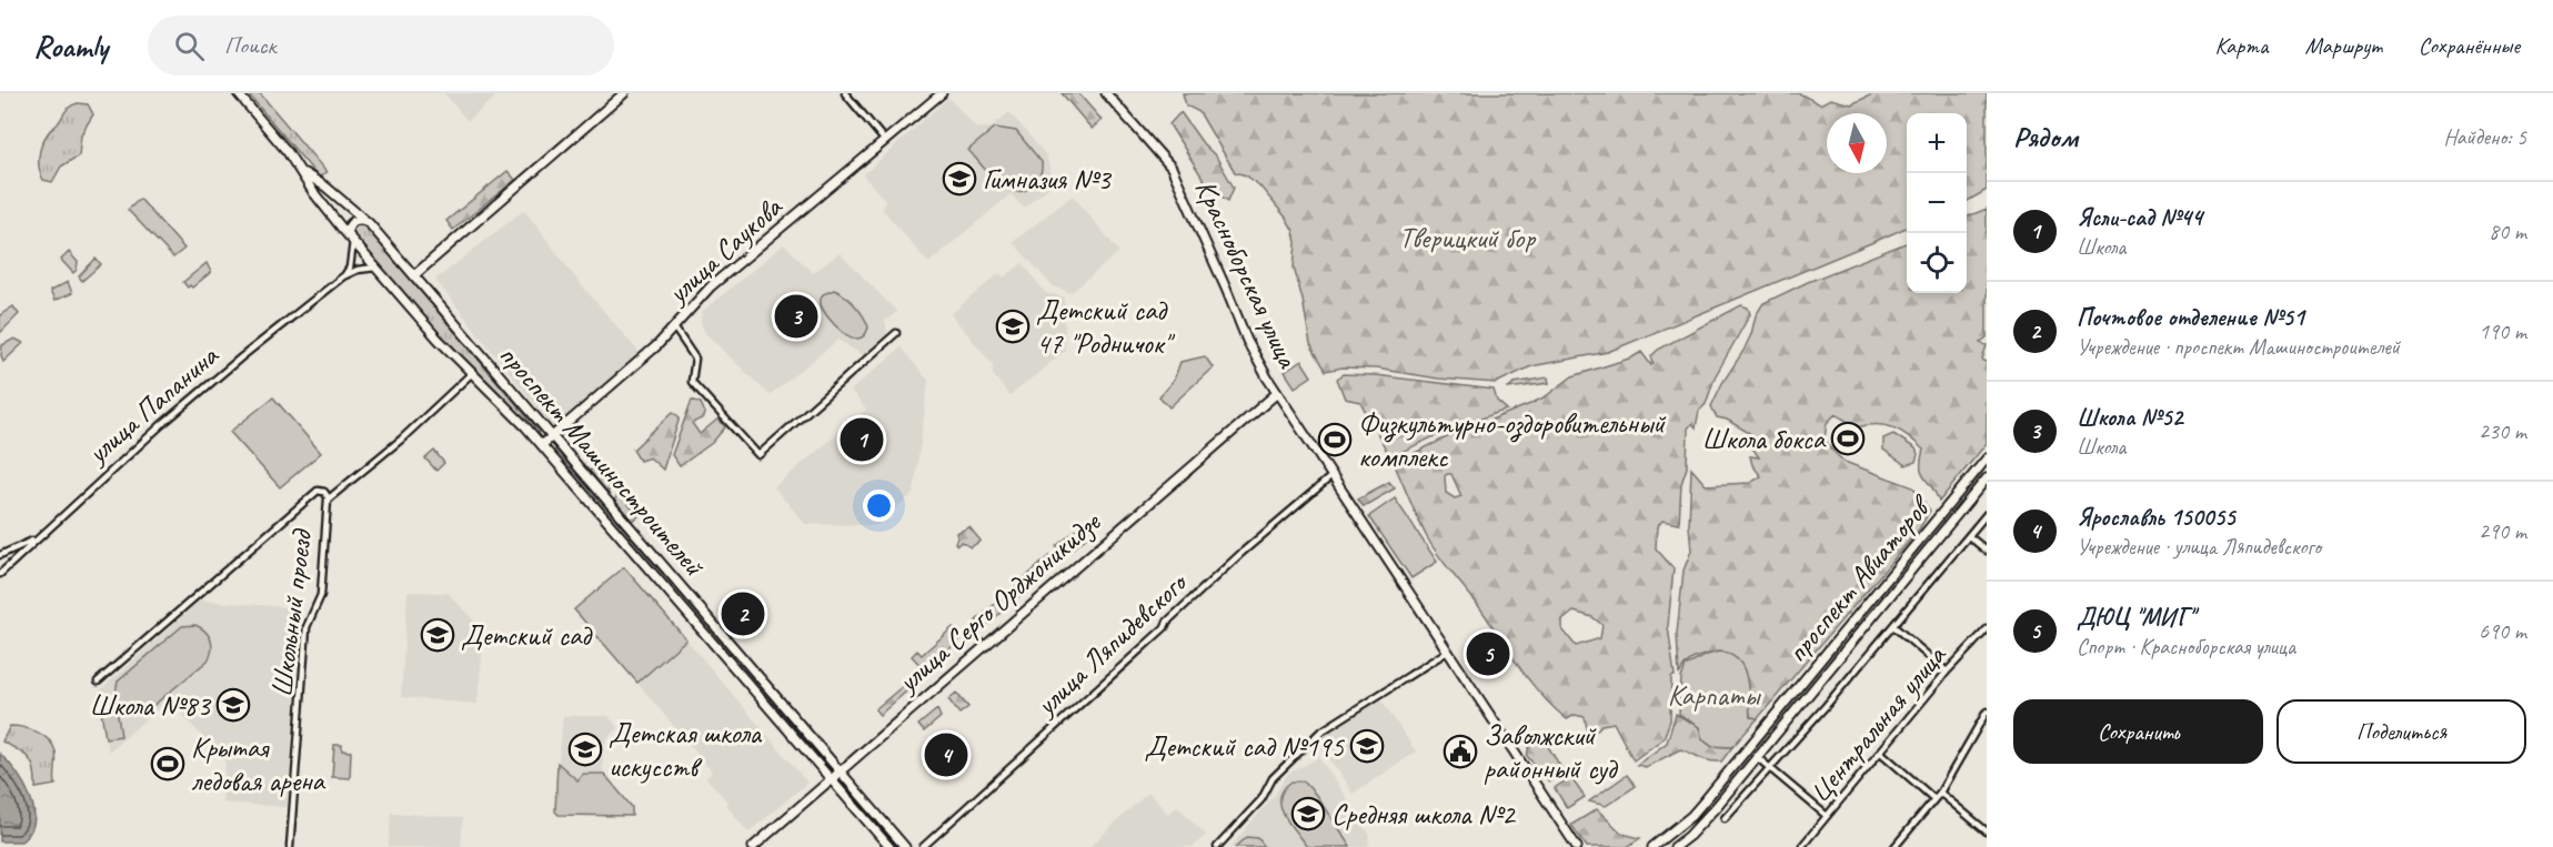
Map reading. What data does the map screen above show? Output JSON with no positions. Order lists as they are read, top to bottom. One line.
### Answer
{"streets":{"main road":["улица Саукова","Красноборская улица","проспект Машиностроителей","проспект Авиаторов","улица Серго Орджоникидзе"],"street":["улица Папанина","Школьный проезд","улица Ляпидевского","Центральная улица"]},"crossings":[["улица Саукова","проспект Машиностроителей"],["Красноборская улица","улица Серго Орджоникидзе"],["Красноборская улица","улица Ляпидевского"],["улица Папанина","проспект Машиностроителей"],["проспект Машиностроителей","улица Серго Орджоникидзе"],["проспект Машиностроителей","Школьный проезд"]],"parks":["Тверицкий бор","Карпаты"],"places":{"school or university":["Гимназия №3","Детский сад 47 \"Родничок\"","Детский сад","Школа №83","Детский сад №195","Детская школа искусств","Средняя школа №2"],"sports":["Школа бокса","Физкультурно-оздоровительный комплекс","Крытая ледовая арена"],"public building":["Заволжский районный суд"]},"north":"bottom","page":{"header":"Roamly","search":"Поиск","nav":["Карта","Маршрут","Сохранённые"],"heading":["Рядом","Найдено: 5"],"map_buttons":["+","−"],"list":[{"mark":"1","name":"Ясли-сад №44","note":"Школа","value":"80 m"},{"mark":"2","name":"Почтовое отделение №51","note":"Учреждение · проспект Машиностроителей","value":"190 m"},{"mark":"3","name":"Школа №52","note":"Школа","value":"230 m"},{"mark":"4","name":"Ярославль 150055","note":"Учреждение · улица Ляпидевского","value":"290 m"},{"mark":"5","name":"ДЮЦ \"МИГ\"","note":"Спорт · Красноборская улица","value":"690 m"}],"pins":["3","1","2","5","4"],"buttons":["Сохранить","Поделиться"]}}
